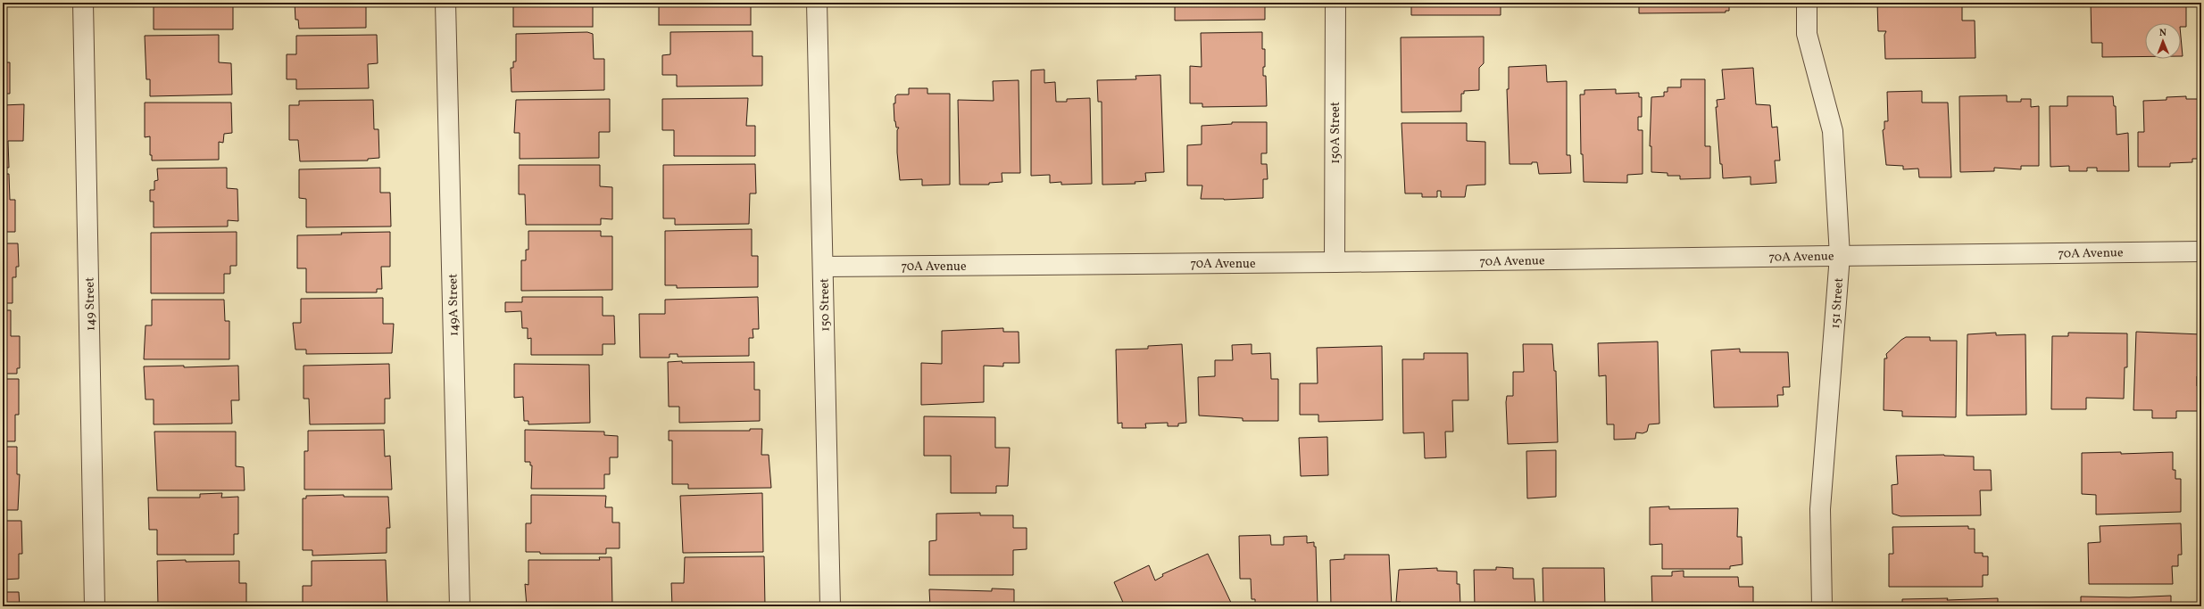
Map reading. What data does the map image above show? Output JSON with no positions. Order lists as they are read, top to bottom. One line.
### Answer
{"streets":{"street":["150A Street","70A Avenue","151 Street","149 Street","149A Street","150 Street"]},"crossings":[["150A Street","70A Avenue"],["70A Avenue","151 Street"],["70A Avenue","150 Street"]],"north":"top"}
